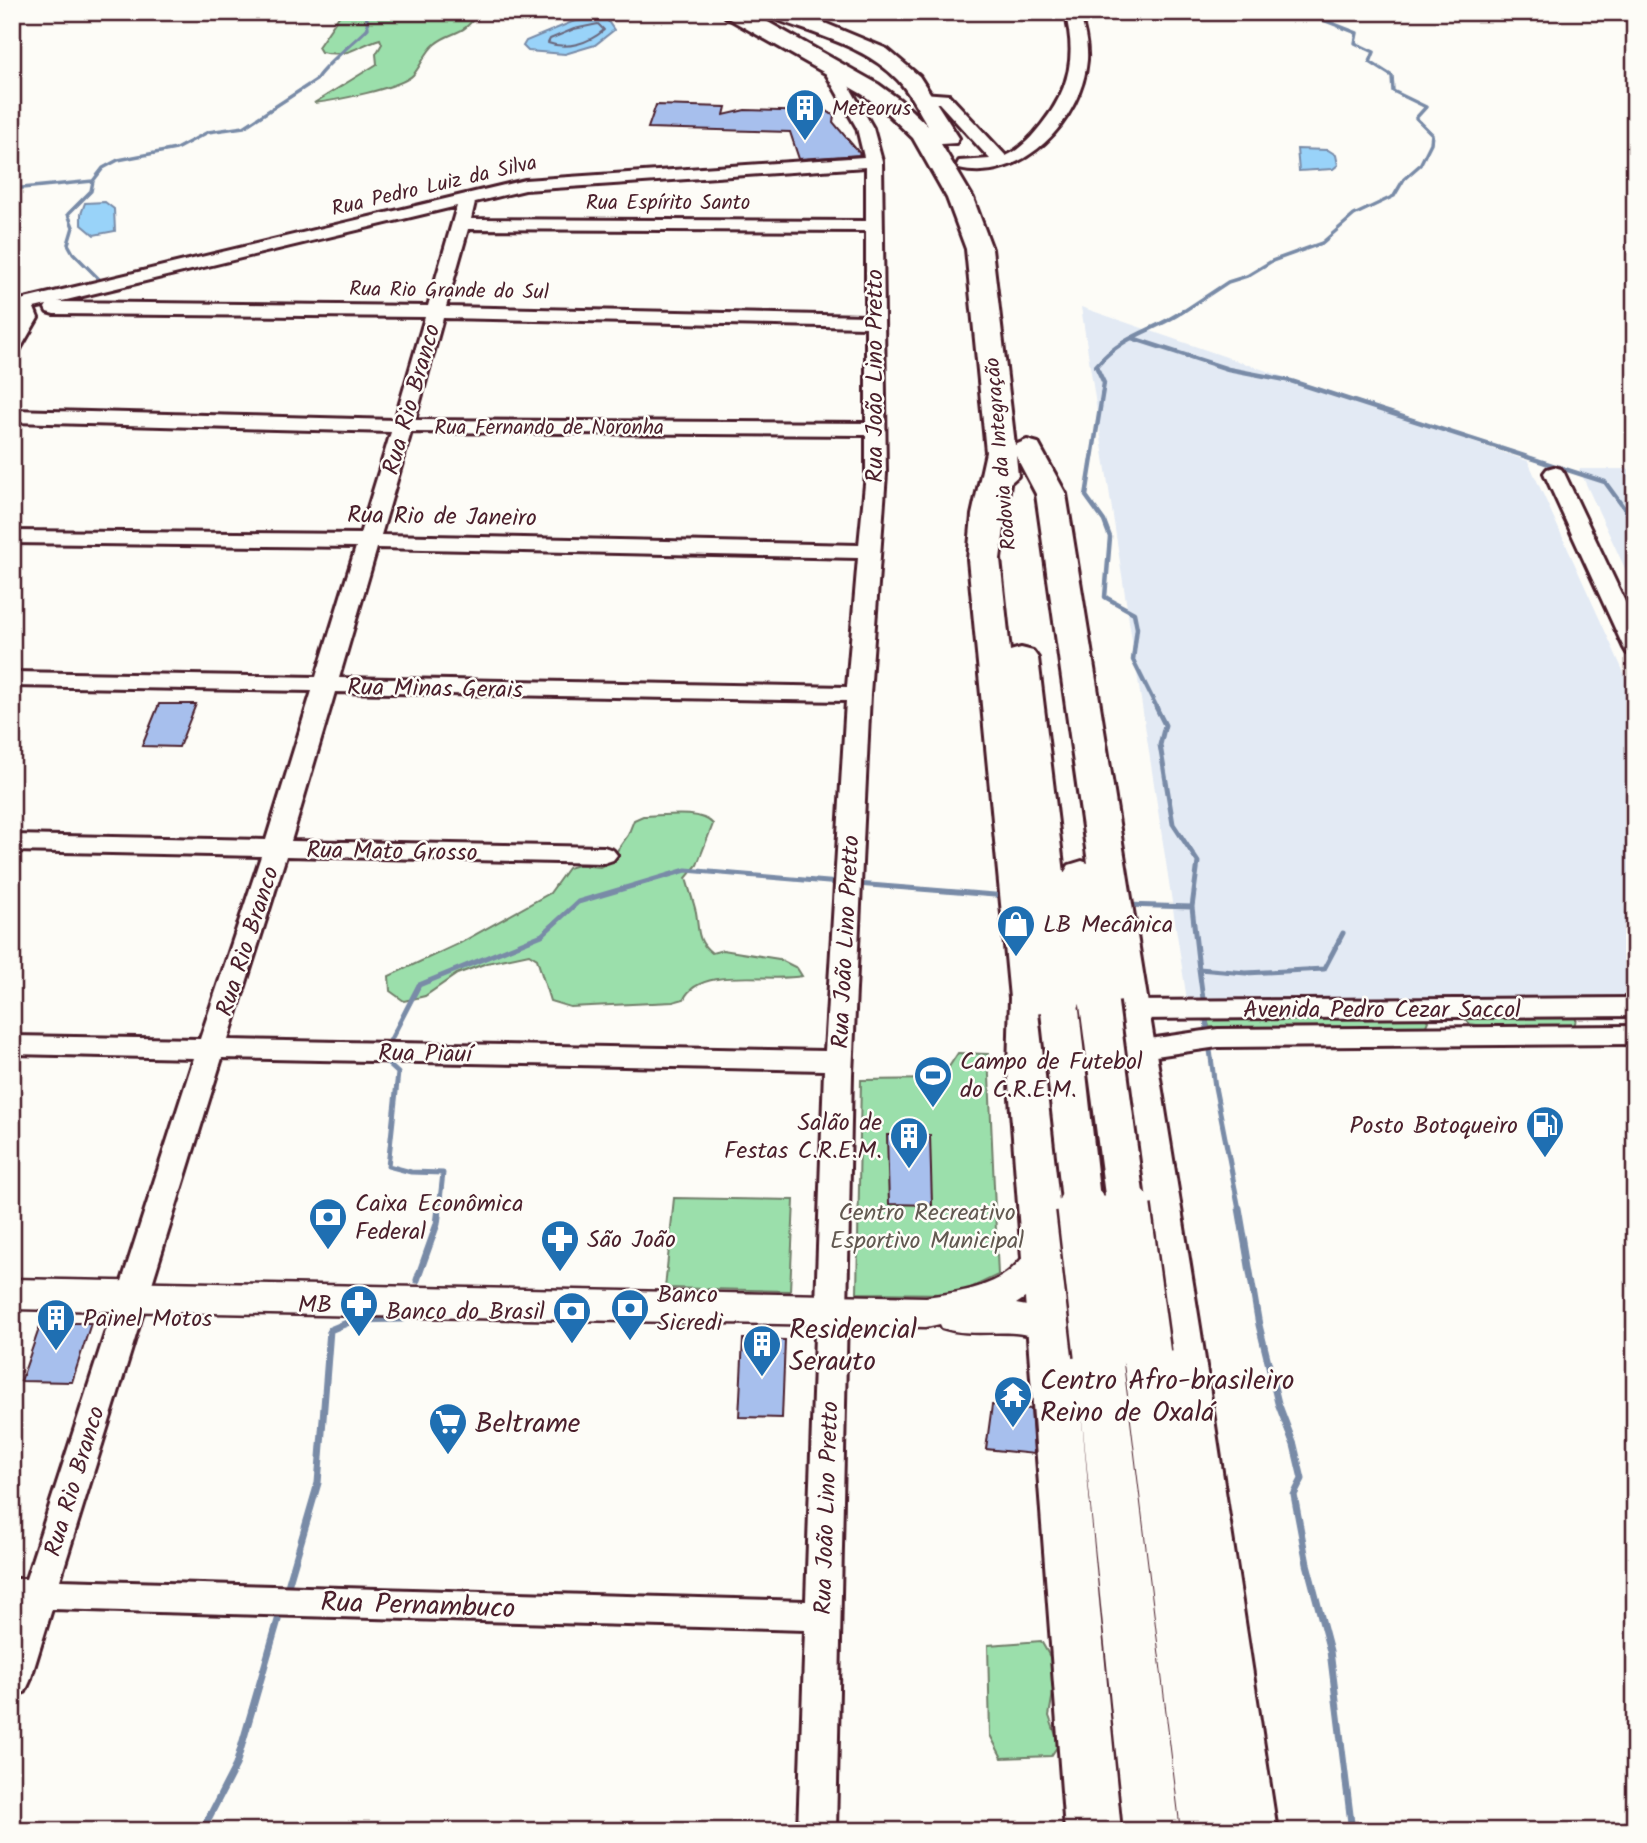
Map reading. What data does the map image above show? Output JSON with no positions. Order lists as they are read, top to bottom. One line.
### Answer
{"streets":{"highway":["Rodovia da Integração"],"street":["Rua Pedro Luiz da Silva","Rua Espírito Santo","Rua Rio Grande do Sul","Rua João Lino Pretto","Rua Rio Branco","Rua Fernando de Noronha","Rua Rio de Janeiro","Rua Minas Gerais","Rua Mato Grosso","Avenida Pedro Cezar Saccol","Rua Piauí","Rua Pernambuco"]},"crossings":[["Rua Pedro Luiz da Silva","Rua Rio Grande do Sul"],["Rua Pedro Luiz da Silva","Rua João Lino Pretto"],["Rua Pedro Luiz da Silva","Rua Rio Branco"],["Rua Espírito Santo","Rua João Lino Pretto"],["Rua Espírito Santo","Rua Rio Branco"],["Rua Rio Grande do Sul","Rua João Lino Pretto"],["Rua Rio Grande do Sul","Rua Rio Branco"],["Rua João Lino Pretto","Rua Fernando de Noronha"],["Rua João Lino Pretto","Rodovia da Integração"],["Rua João Lino Pretto","Rua Rio de Janeiro"],["Rua João Lino Pretto","Rua Minas Gerais"],["Rua João Lino Pretto","Rua Piauí"],["Rua João Lino Pretto","Rua Pernambuco"],["Rua Rio Branco","Rua Fernando de Noronha"],["Rua Rio Branco","Rua Rio de Janeiro"],["Rua Rio Branco","Rua Minas Gerais"],["Rua Rio Branco","Rua Mato Grosso"],["Rua Rio Branco","Rua Piauí"],["Rua Rio Branco","Rua Pernambuco"]],"parks":["Centro Recreativo Esportivo Municipal"],"places":{"building":["Meteorus","Salão de Festas C.R.E.M.","Painel Motos","Residencial Serauto"],"shop":["LB Mecânica"],"sports":["Campo de Futebol do C.R.E.M."],"fuel station":["Posto Botoqueiro"],"bank":["Caixa Econômica Federal","Banco Sicredi","Banco do Brasil"],"pharmacy":["São João","MB"],"temple":["Centro Afro-brasileiro Reino de Oxalá"],"supermarket":["Beltrame"]}}
